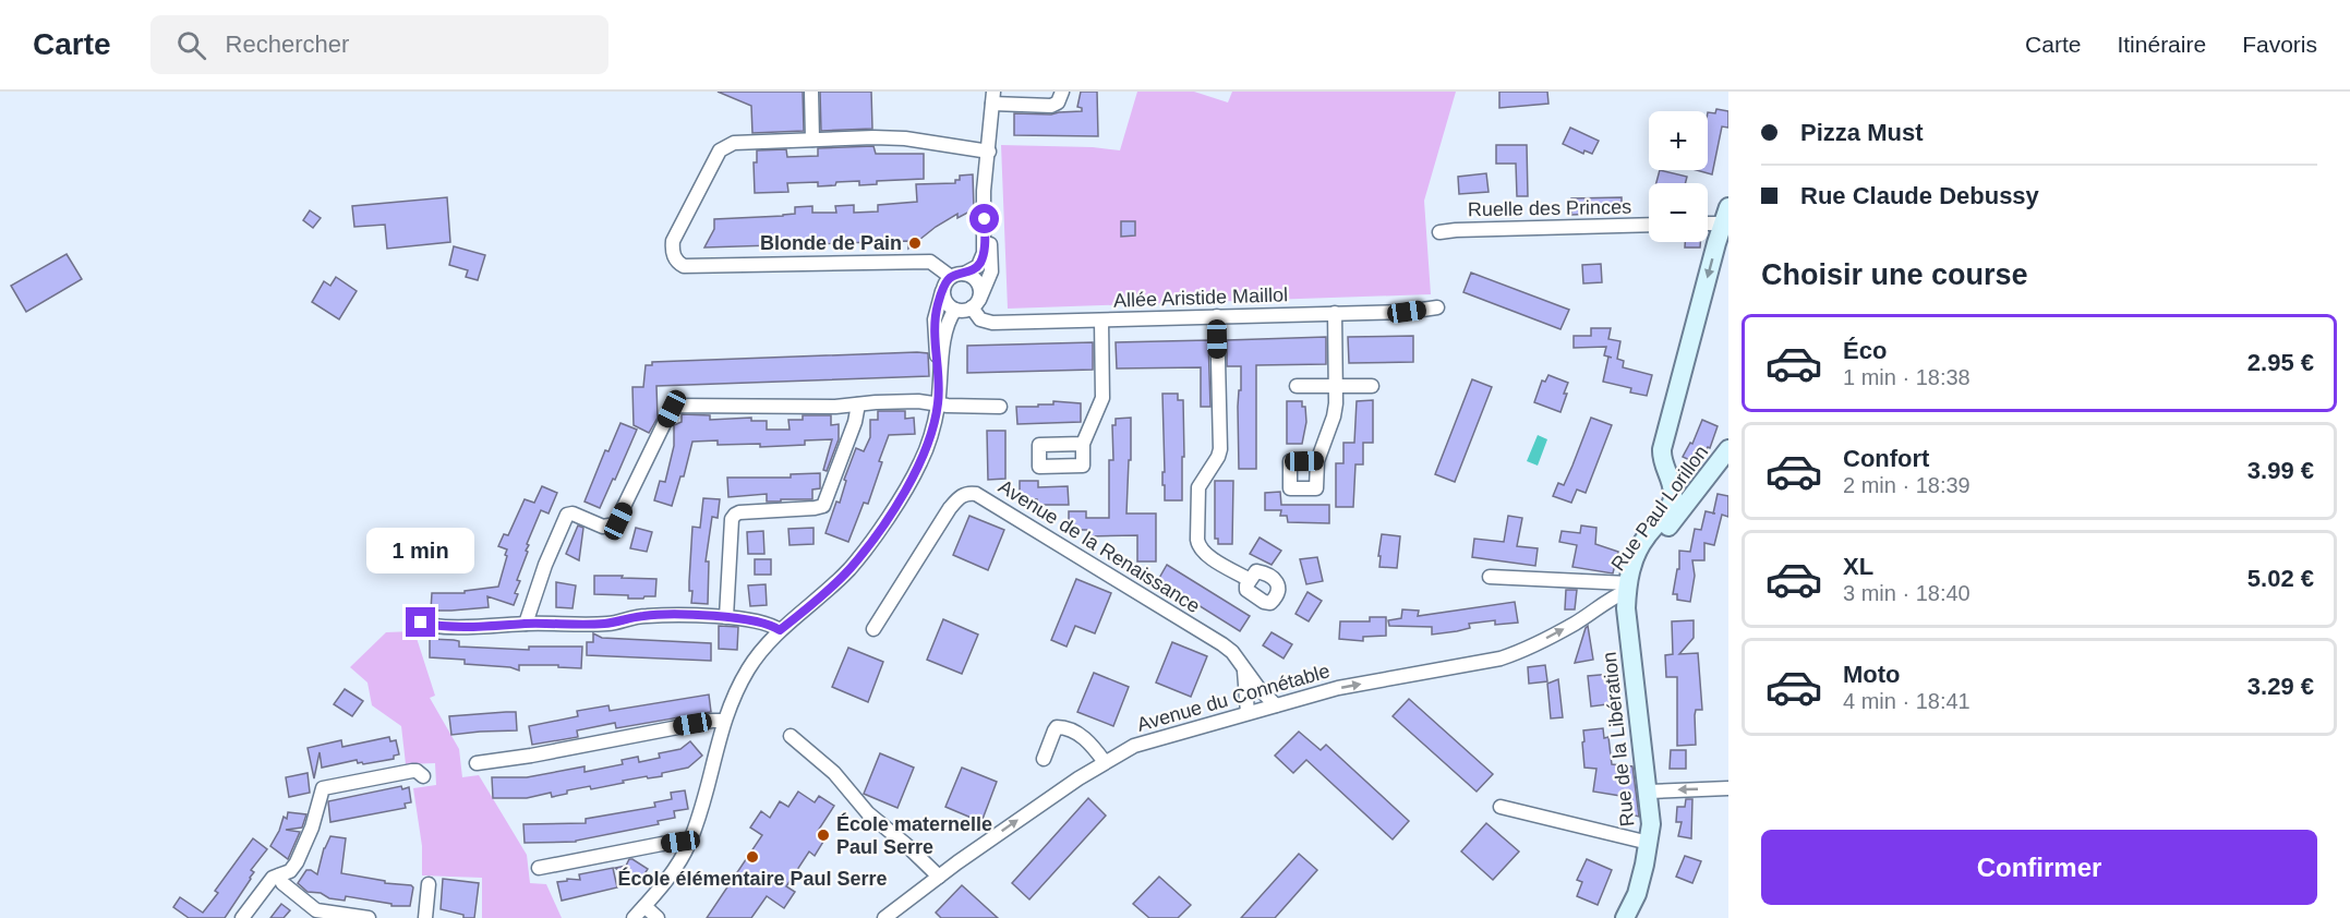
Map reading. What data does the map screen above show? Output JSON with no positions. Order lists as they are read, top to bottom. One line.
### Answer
{"streets":{"main road":["Rue Paul Lorillon","Rue de la Libération"],"street":["Ruelle des Princes","Allée Aristide Maillol","Avenue de la Renaissance","Avenue du Connétable"]},"crossings":[["Rue Paul Lorillon","Avenue du Connétable"],["Rue Paul Lorillon","Rue de la Libération"],["Avenue du Connétable","Rue de la Libération"]],"one_way":["Avenue du Connétable"],"places":["Blonde de Pain","École maternelle Paul Serre","École élémentaire Paul Serre"],"page":{"header":"Carte","search":"Rechercher","nav":["Carte","Itinéraire","Favoris"],"banner":["Pizza Must","Rue Claude Debussy"],"map_buttons":["+","−"],"heading":"Choisir une course","list":[{"name":"Éco","note":"1 min · 18:38","value":"2.95 €"},{"name":"Confort","note":"2 min · 18:39","value":"3.99 €"},{"name":"XL","note":"3 min · 18:40","value":"5.02 €"},{"name":"Moto","note":"4 min · 18:41","value":"3.29 €"}],"bubble":"1 min","buttons":"Confirmer"}}
